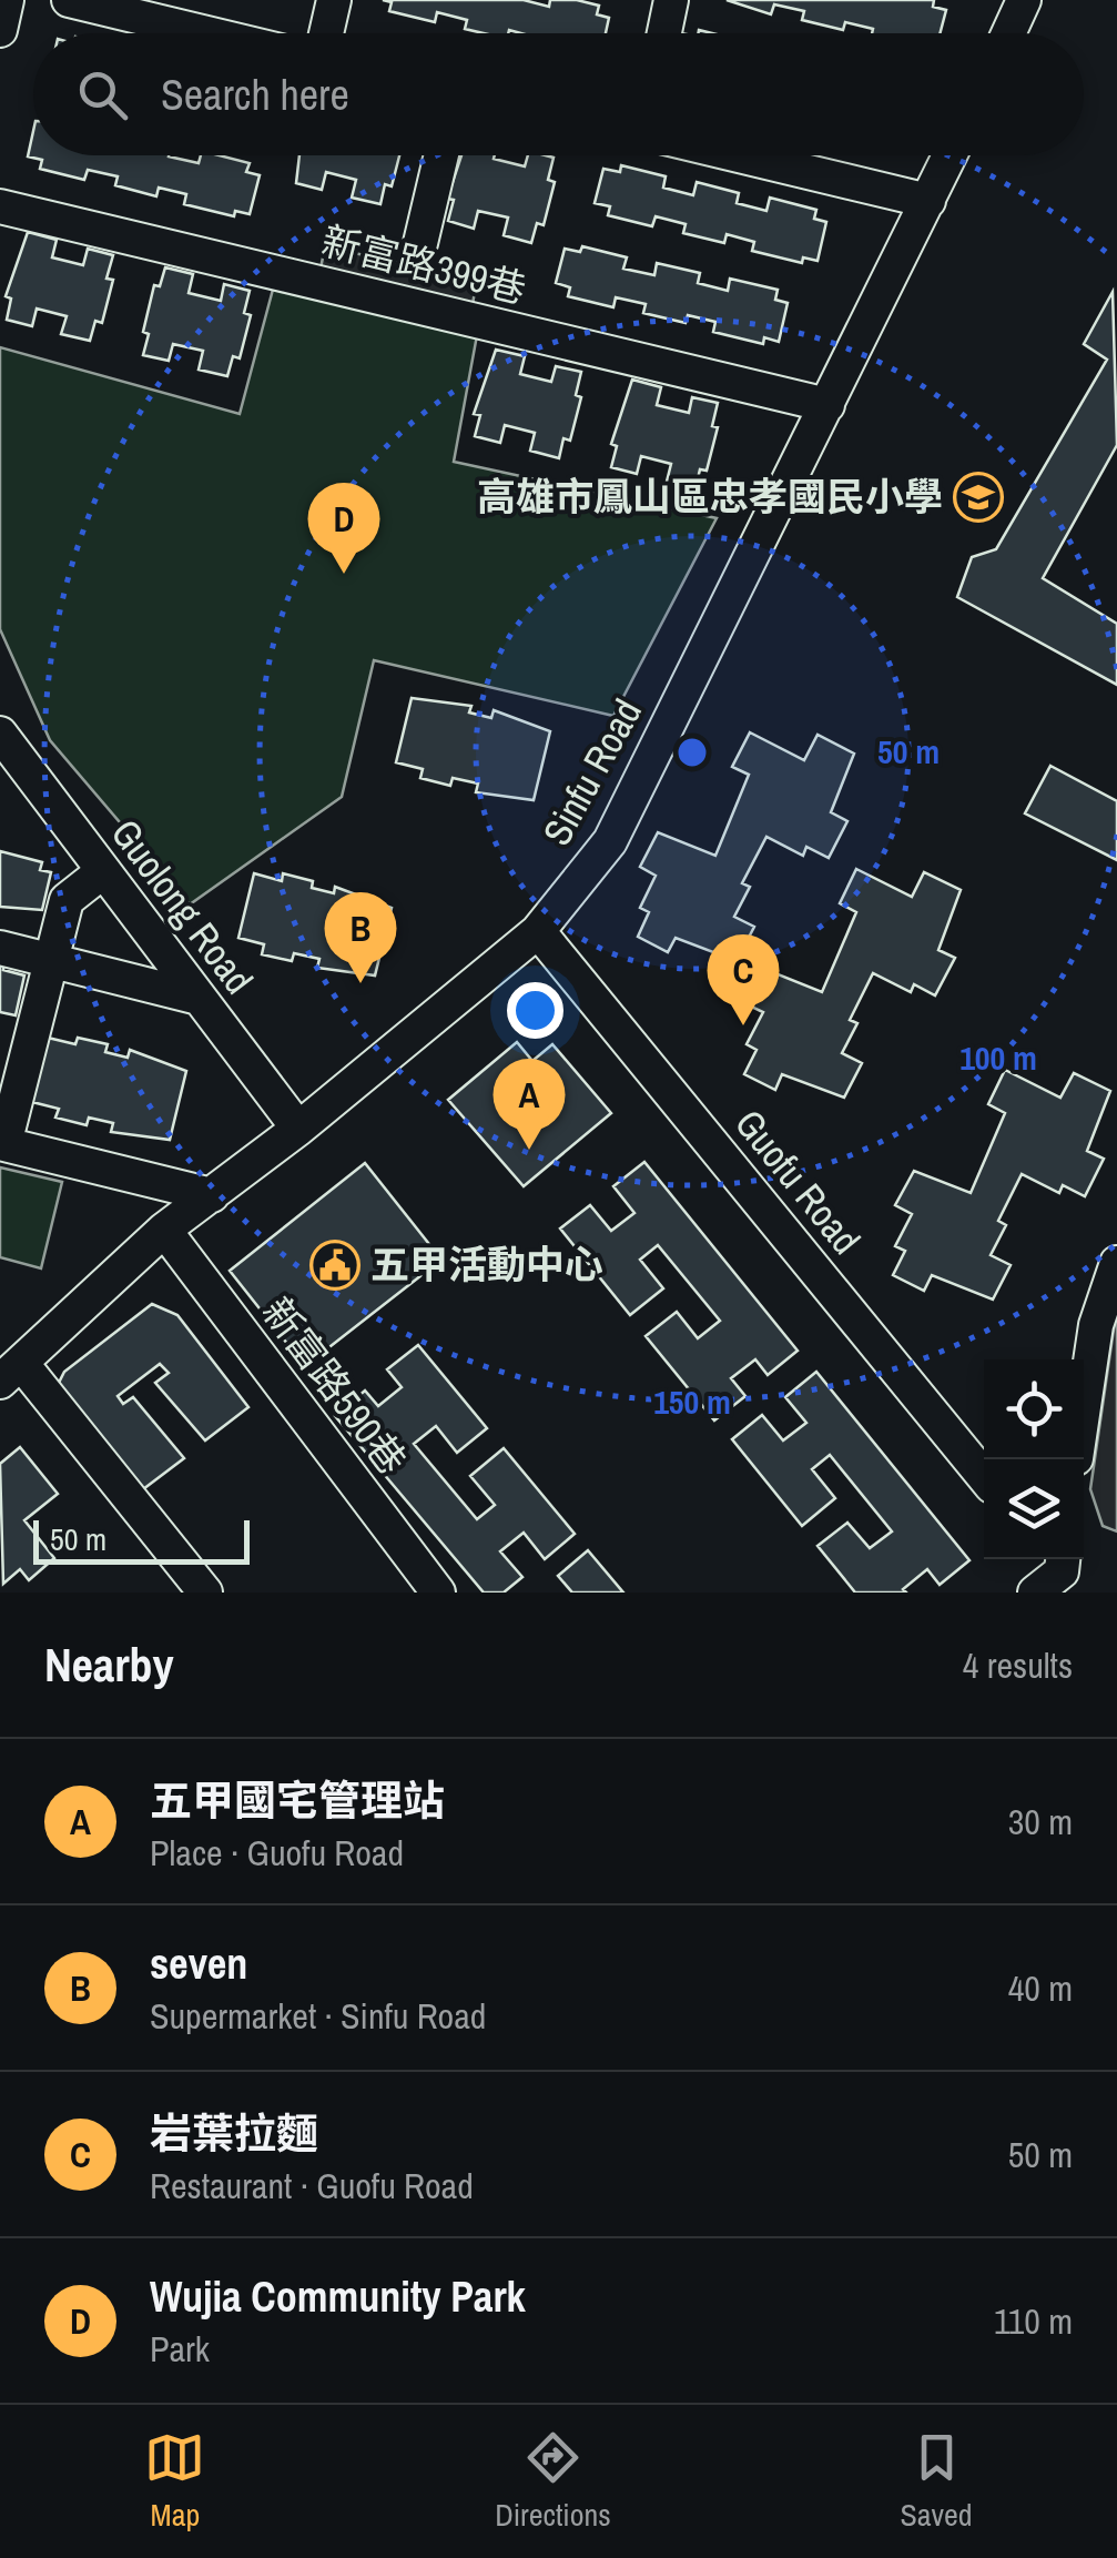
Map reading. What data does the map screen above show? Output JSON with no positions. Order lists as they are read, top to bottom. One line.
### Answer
{"streets":{"street":["新富路399巷","Sinfu Road","Guolong Road","Guofu Road","新富路590巷"]},"crossings":[["新富路399巷","Sinfu Road"],["Sinfu Road","Guolong Road"],["Sinfu Road","Guofu Road"],["Sinfu Road","新富路590巷"]],"places":{"school or university":["高雄市鳳山區忠孝國民小學"],"public building":["五甲活動中心"]},"scale_bar":"50 m","page":{"search":"Search here","pins":["D","B","C","A"],"scale":"50 m","heading":["Nearby","4 results"],"list":[{"mark":"A","name":"五甲國宅管理站","note":"Place · Guofu Road","value":"30 m"},{"mark":"B","name":"seven","note":"Supermarket · Sinfu Road","value":"40 m"},{"mark":"C","name":"岩葉拉麵","note":"Restaurant · Guofu Road","value":"50 m"},{"mark":"D","name":"Wujia Community Park","note":"Park","value":"110 m"}],"nav":["Map","Directions","Saved"]},"rings":["50 m","100 m","150 m"]}
